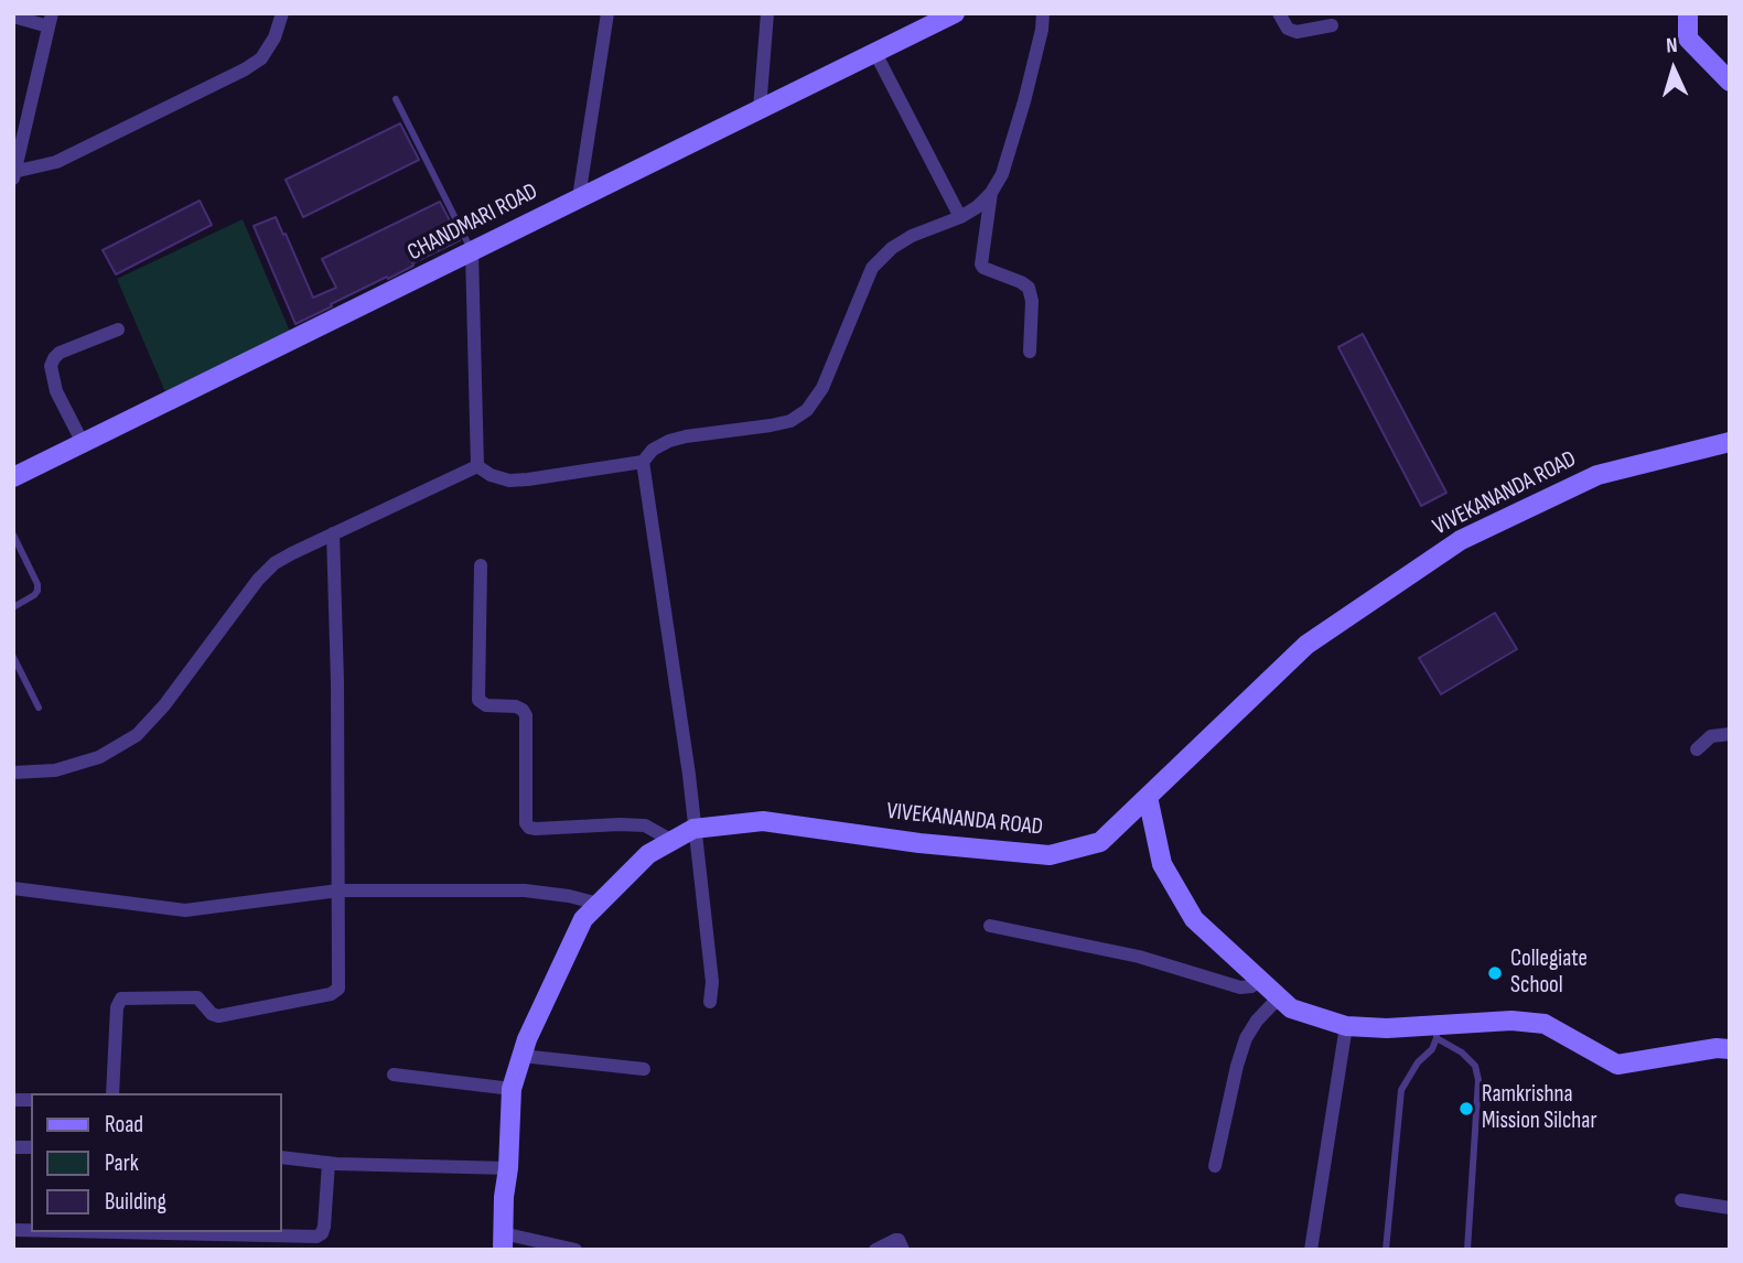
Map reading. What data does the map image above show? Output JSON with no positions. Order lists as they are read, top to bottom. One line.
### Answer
{"streets":{"street":["CHANDMARI ROAD","VIVEKANANDA ROAD"]},"places":["Collegiate School","Ramkrishna Mission Silchar"],"legend":["Road","Park","Building"],"north":"top"}
